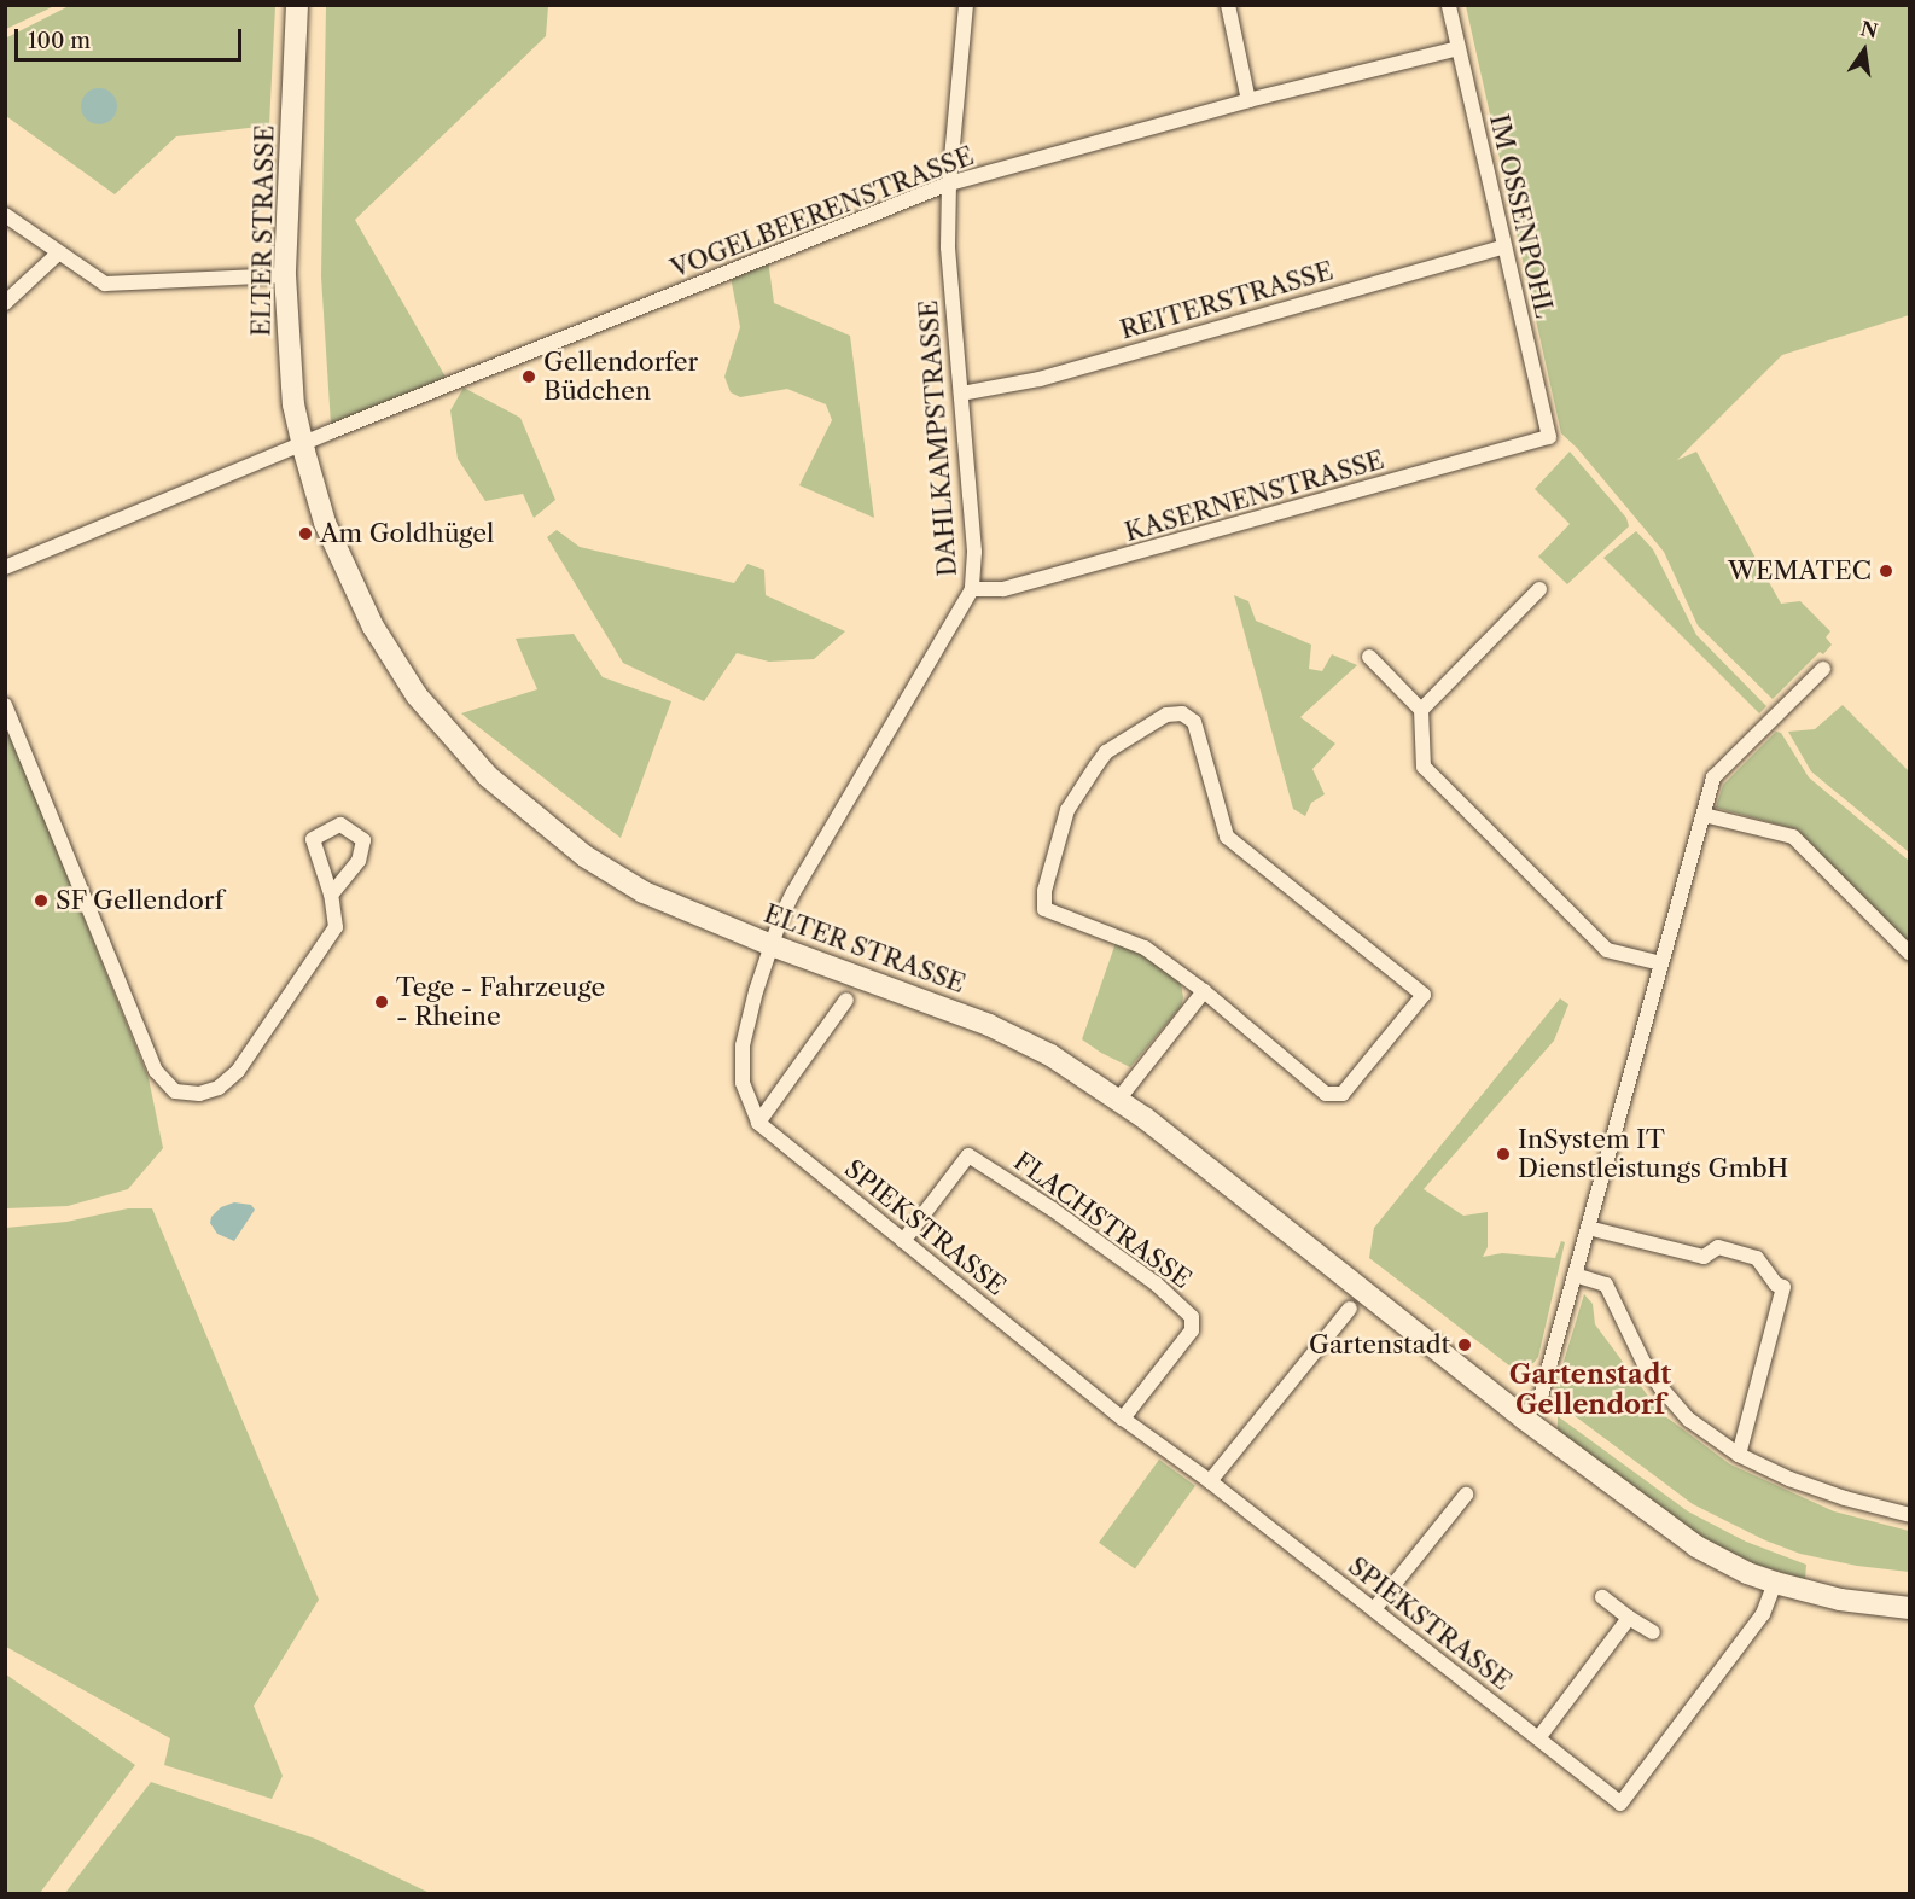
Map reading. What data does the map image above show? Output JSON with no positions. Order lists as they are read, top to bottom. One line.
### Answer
{"streets":{"main road":["ELTER STRASSE"],"street":["VOGELBEERENSTRASSE","IM OSSENPOHL","REITERSTRASSE","DAHLKAMPSTRASSE","KASERNENSTRASSE","FLACHSTRASSE","SPIEKSTRASSE"]},"crossings":[["VOGELBEERENSTRASSE","IM OSSENPOHL"],["VOGELBEERENSTRASSE","ELTER STRASSE"],["VOGELBEERENSTRASSE","DAHLKAMPSTRASSE"],["IM OSSENPOHL","REITERSTRASSE"],["IM OSSENPOHL","KASERNENSTRASSE"],["ELTER STRASSE","DAHLKAMPSTRASSE"],["ELTER STRASSE","SPIEKSTRASSE"],["REITERSTRASSE","DAHLKAMPSTRASSE"],["DAHLKAMPSTRASSE","KASERNENSTRASSE"],["DAHLKAMPSTRASSE","SPIEKSTRASSE"],["FLACHSTRASSE","SPIEKSTRASSE"]],"districts":["Gartenstadt Gellendorf"],"places":["Gellendorfer Büdchen","Am Goldhügel","WEMATEC","SF Gellendorf","Tege - Fahrzeuge - Rheine","InSystem IT Dienstleistungs GmbH","Gartenstadt"],"scale_bar":"100 m","north":"top"}
